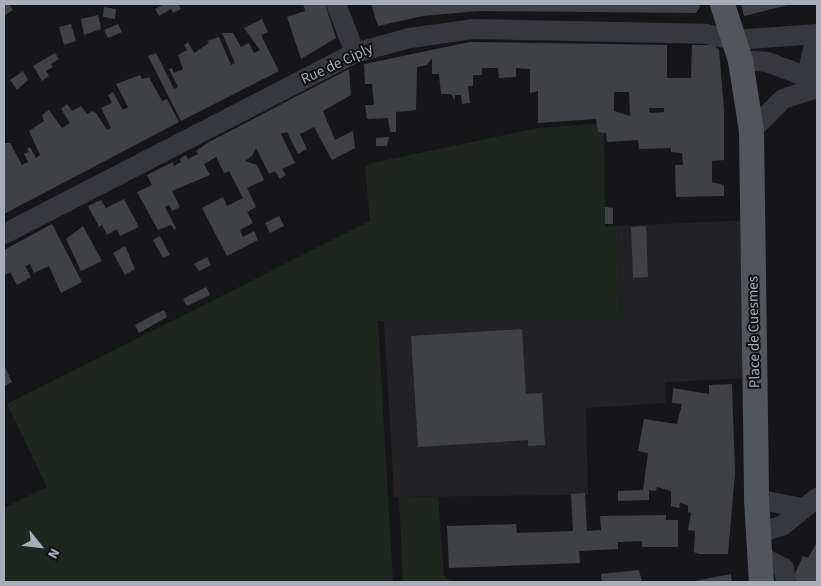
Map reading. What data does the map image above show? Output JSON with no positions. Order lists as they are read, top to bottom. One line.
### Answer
{"streets":{"main road":["Place de Cuesmes"],"street":["Rue de Ciply"]},"crossings":[["Rue de Ciply","Place de Cuesmes"]],"north":"bottom right"}
